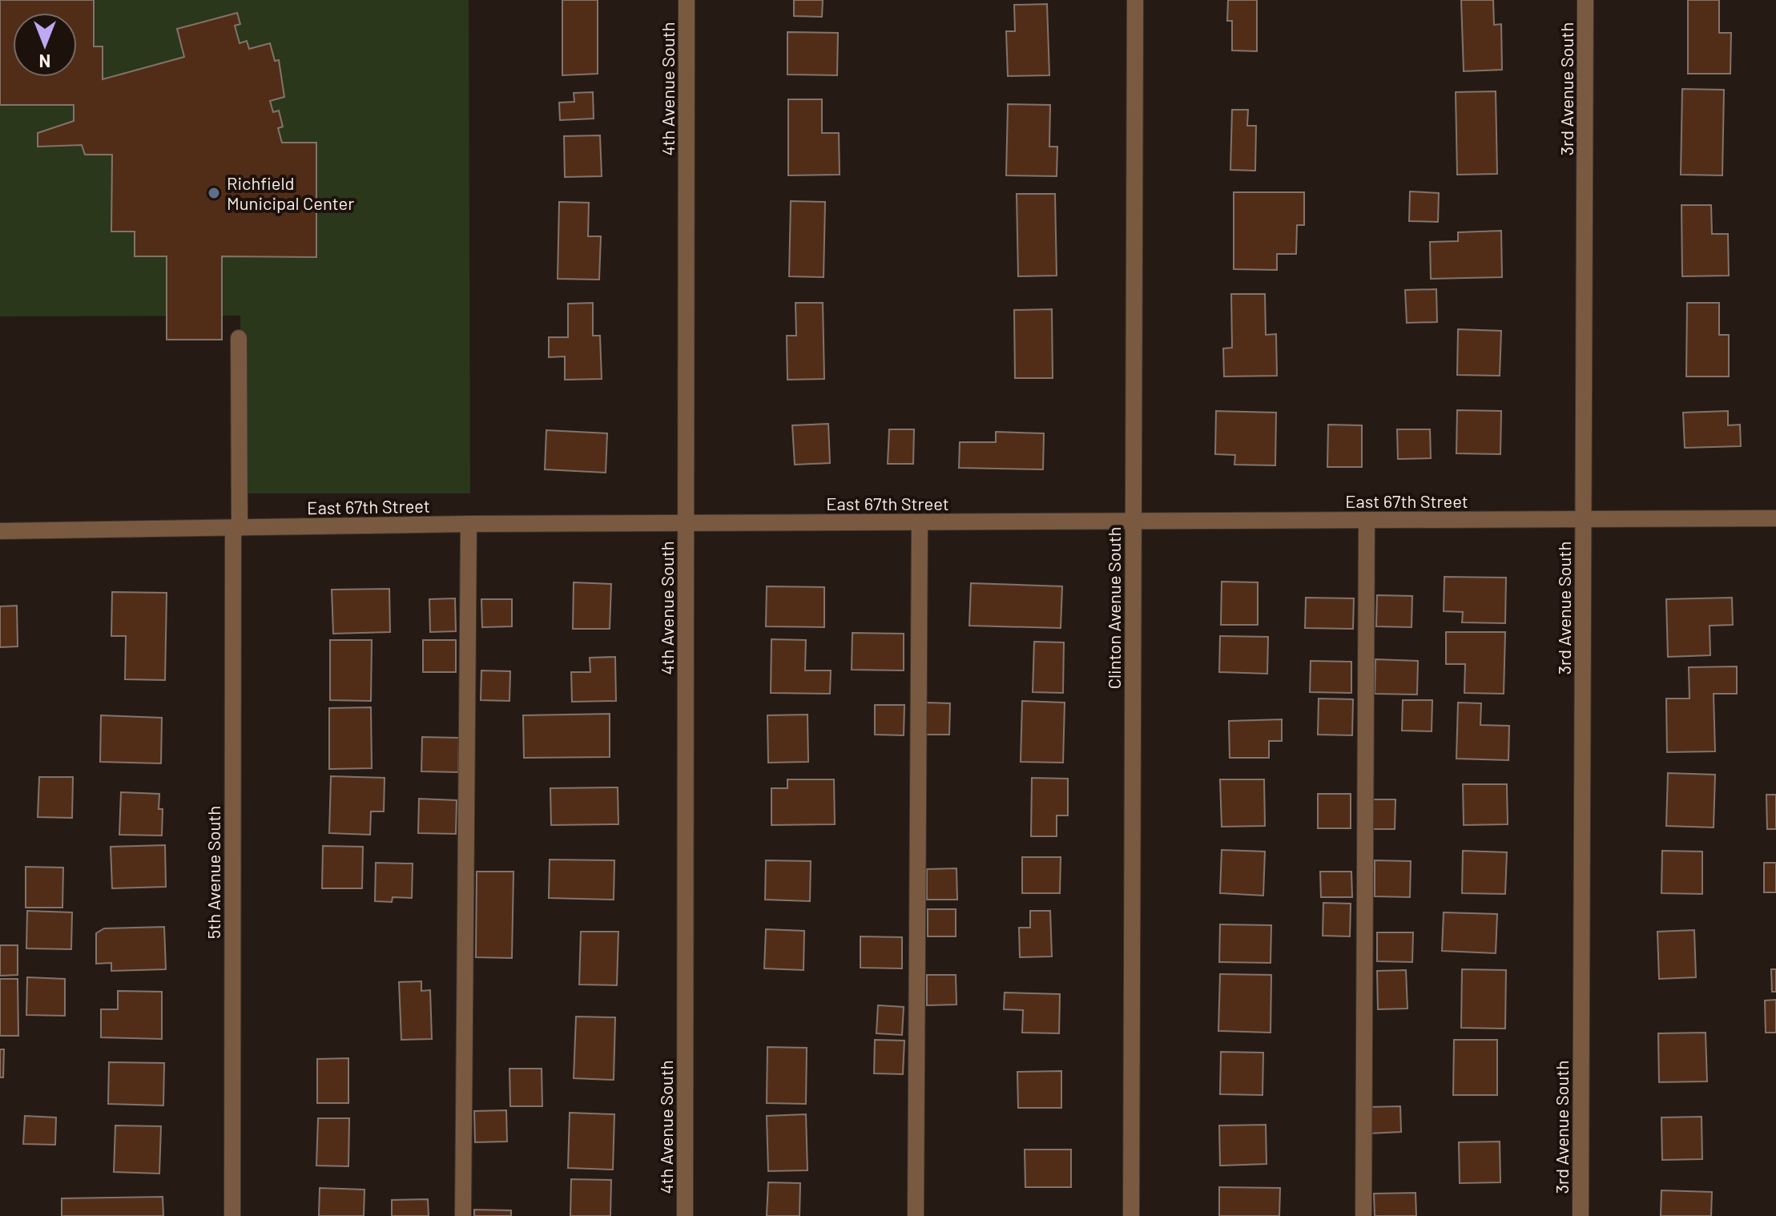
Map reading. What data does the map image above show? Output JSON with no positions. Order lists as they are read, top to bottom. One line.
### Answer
{"streets":{"street":["4th Avenue South","3rd Avenue South","East 67th Street","Clinton Avenue South","5th Avenue South"]},"crossings":[["4th Avenue South","East 67th Street"],["3rd Avenue South","East 67th Street"],["East 67th Street","Clinton Avenue South"],["East 67th Street","5th Avenue South"]],"places":["Richfield Municipal Center"],"north":"bottom"}
